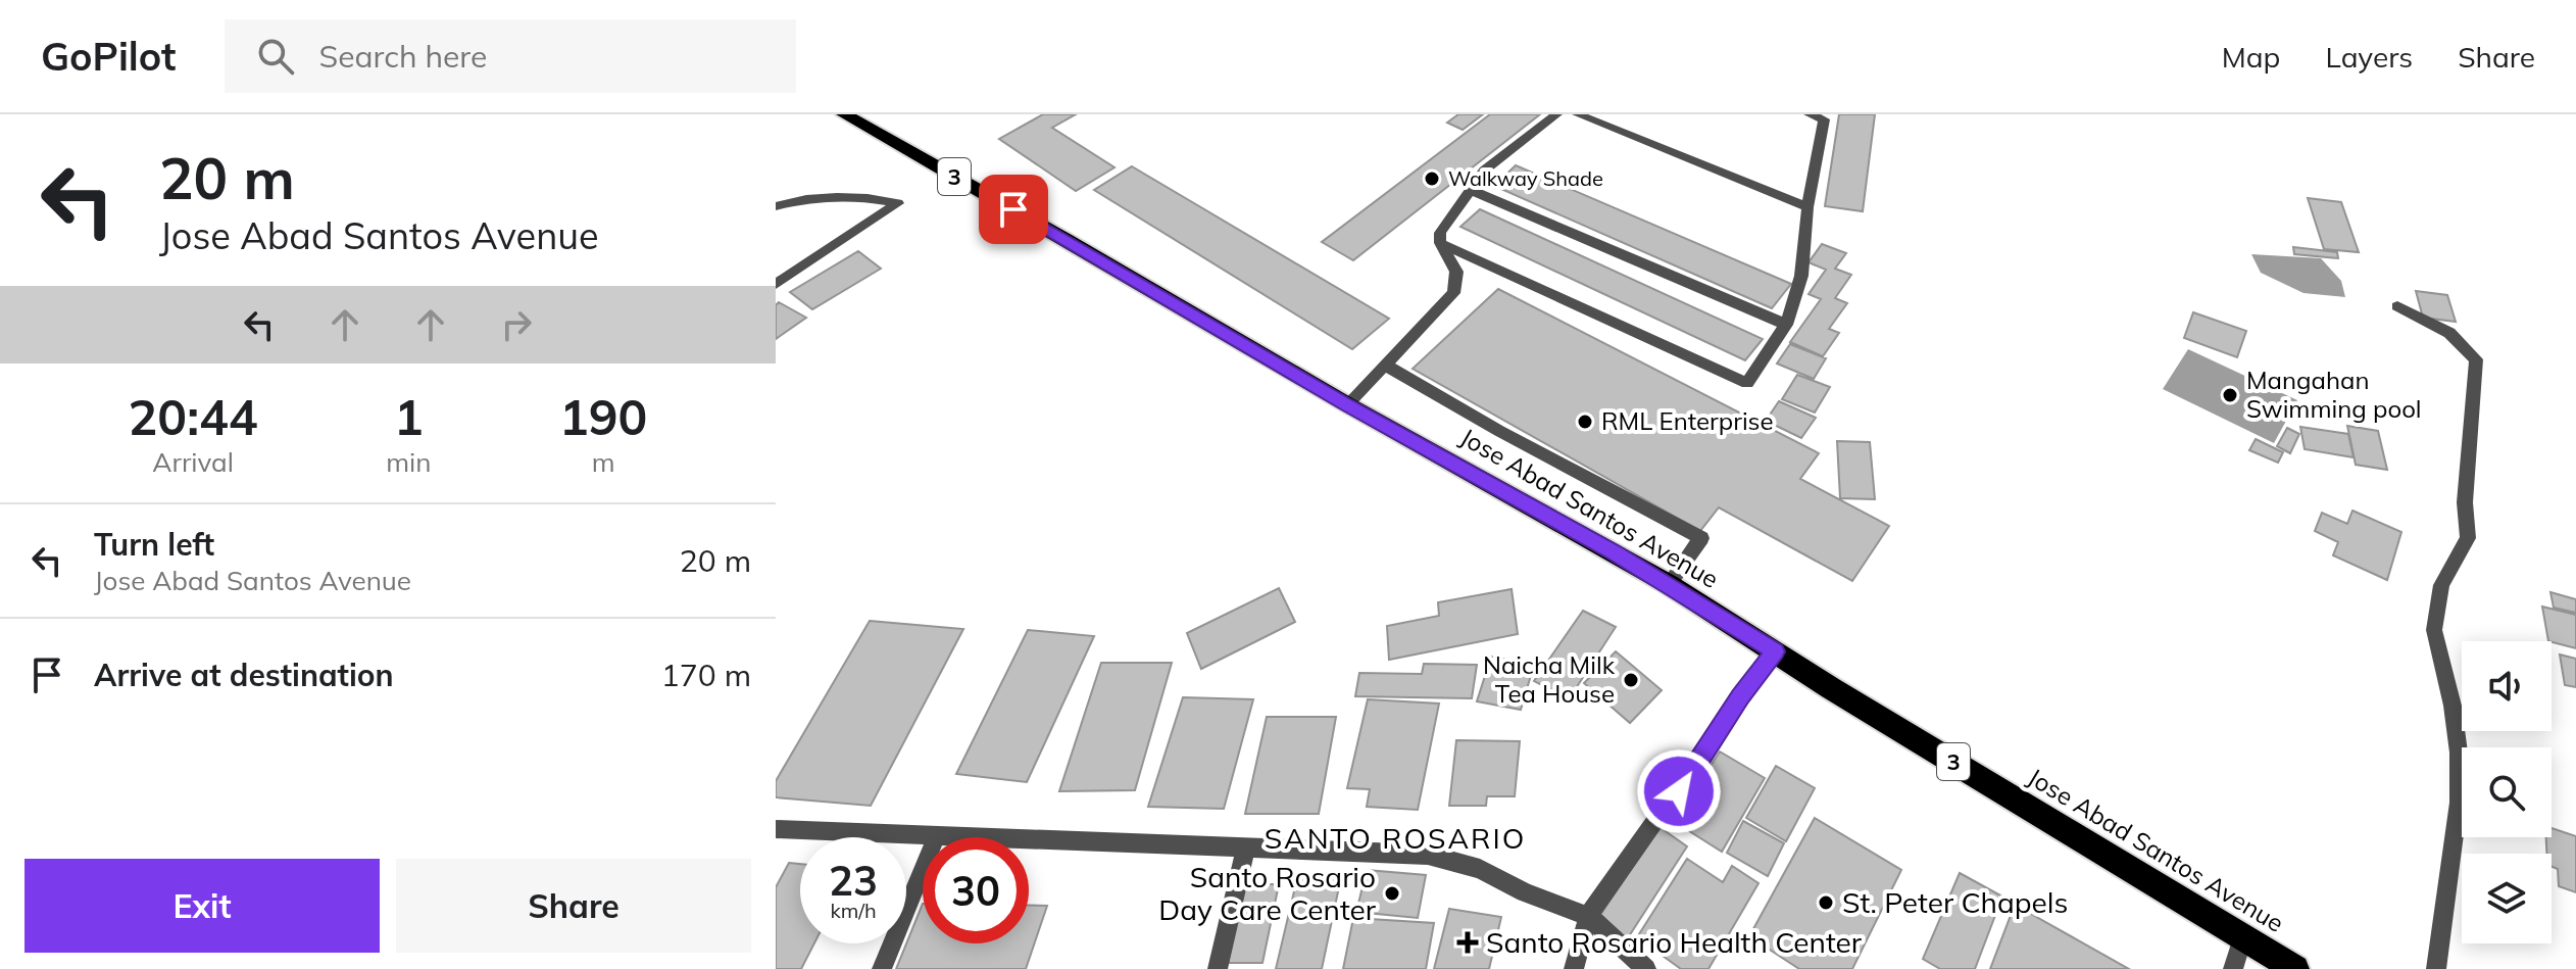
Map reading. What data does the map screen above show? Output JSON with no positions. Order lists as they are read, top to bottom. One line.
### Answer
{"streets":{"highway":["3","Jose Abad Santos Avenue"]},"districts":["SANTO ROSARIO"],"places":{"other":["Walkway Shade","Mangahan Swimming pool","RML Enterprise","Naicha Milk Tea House","Santo Rosario Day Care Center","St. Peter Chapels"],"health":["Santo Rosario Health Center"]},"page":{"header":"GoPilot","search":"Search here","nav":["Map","Layers","Share"],"turn":["20 m","Jose Abad Santos Avenue"],"eta":["20:44","Arrival","1","min","190","m"],"list":[{"name":"Turn left","note":"Jose Abad Santos Avenue","value":"20 m"},{"name":"Arrive at destination","value":"170 m"}],"speed":"23 km/h","limit":"30","buttons":["Exit","Share"]}}
